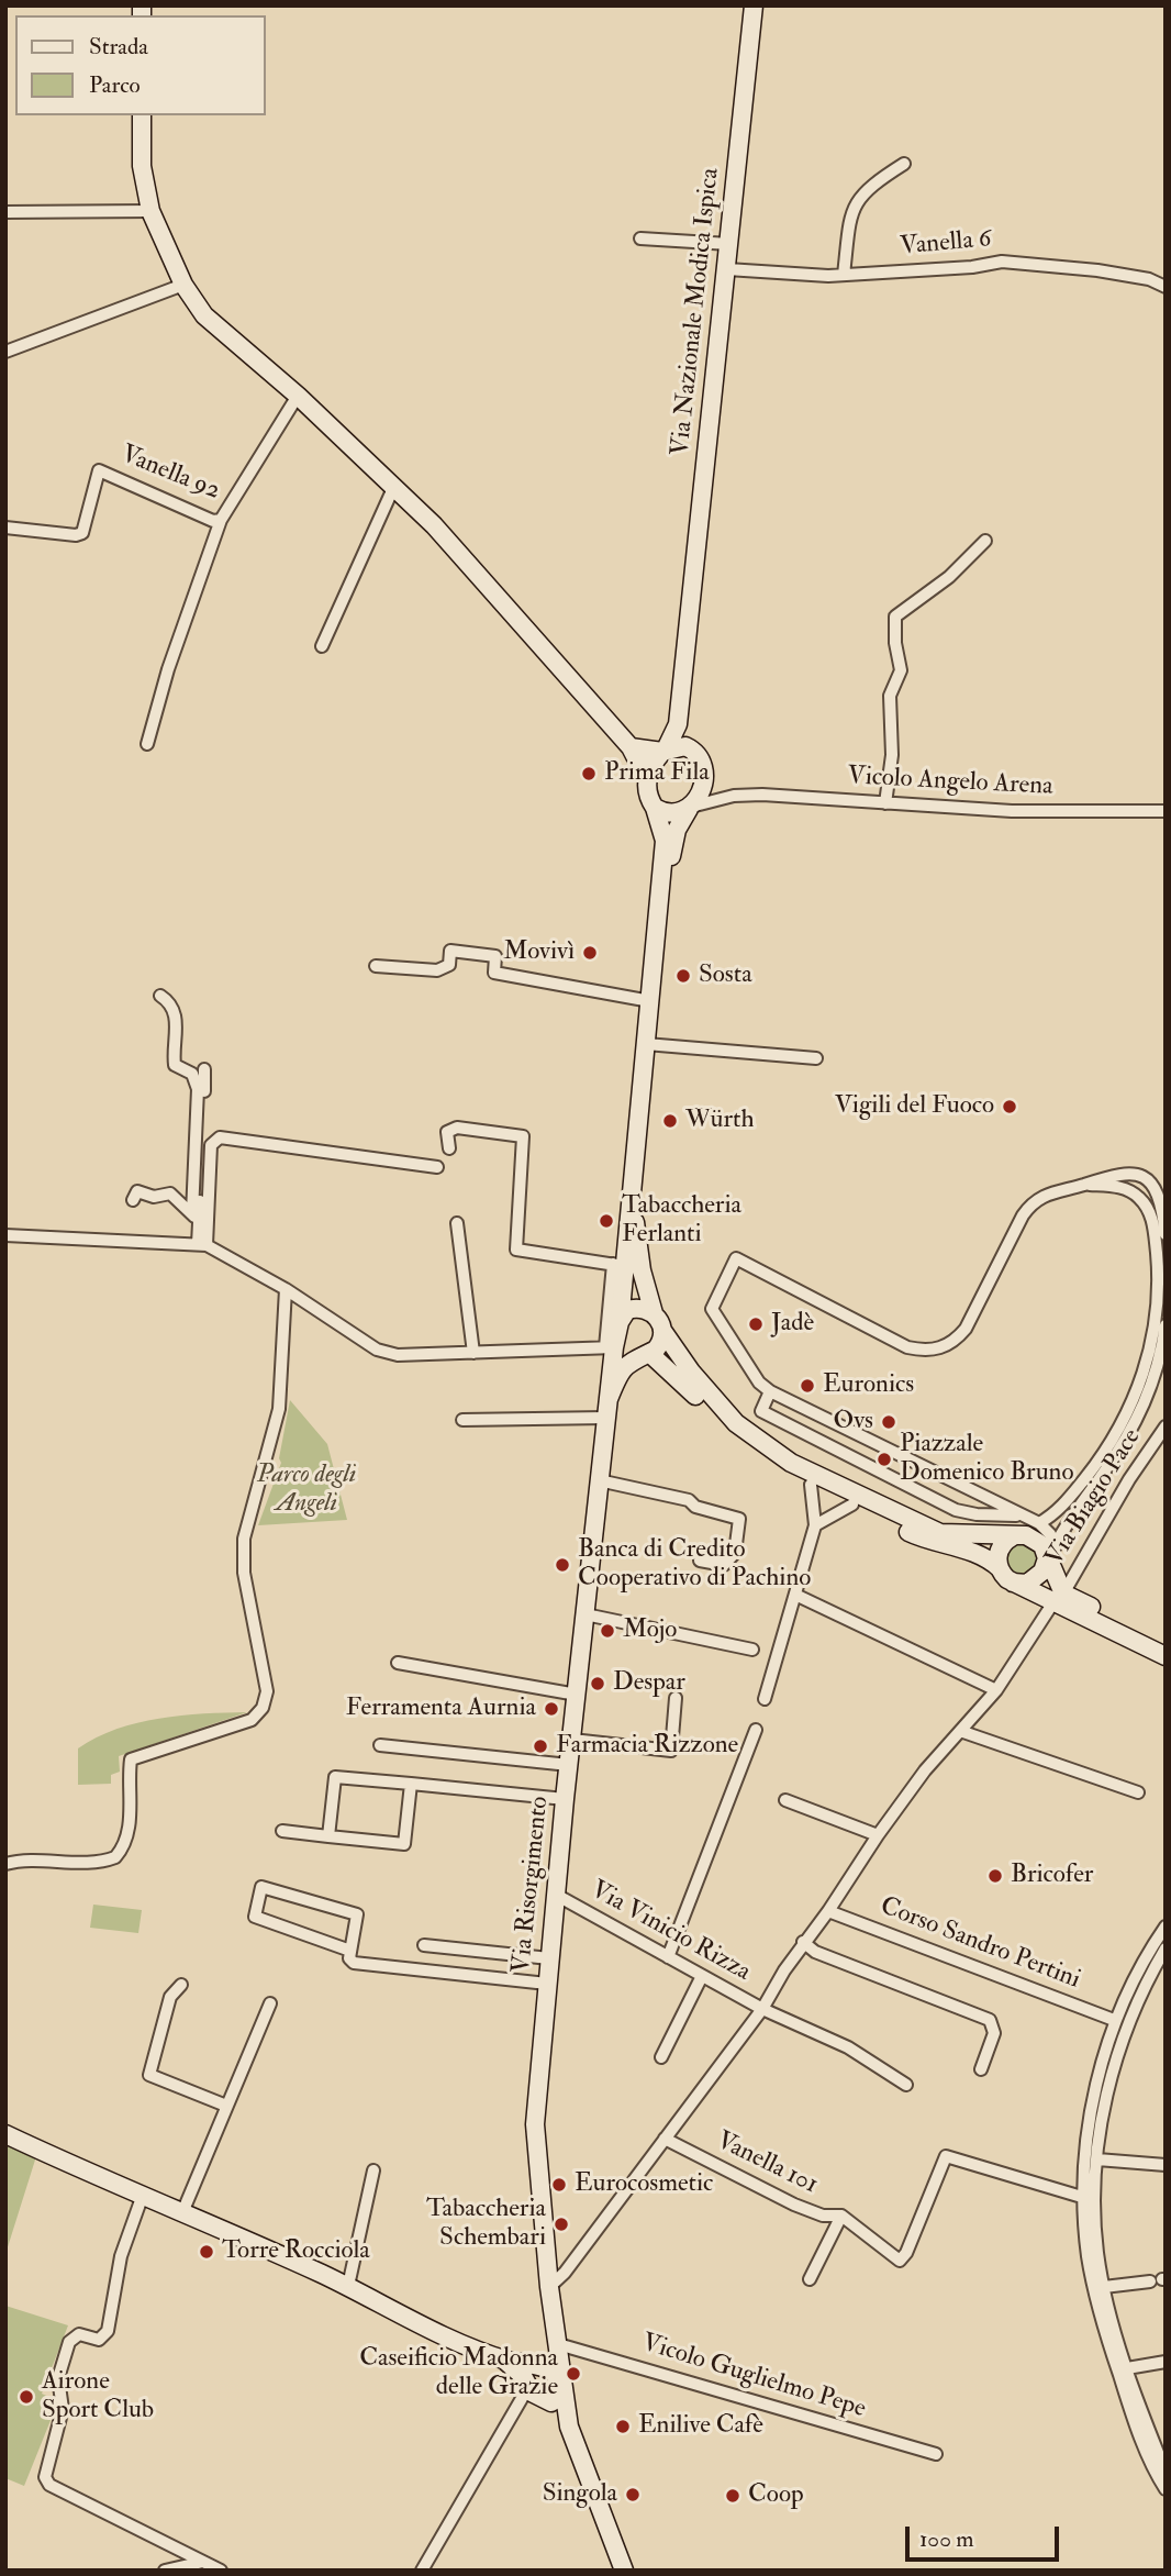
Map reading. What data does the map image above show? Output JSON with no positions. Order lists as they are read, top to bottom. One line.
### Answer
{"streets":{"main road":["Via Nazionale Modica Ispica","Via Risorgimento"],"street":["Vanella 6","Vanella 92","Vicolo Angelo Arena","Via Biagio Pace","Via Vinicio Rizza","Corso Sandro Pertini","Vanella 101","Vicolo Guglielmo Pepe"]},"crossings":[["Vanella 6","Via Nazionale Modica Ispica"],["Via Biagio Pace","Via Risorgimento"],["Via Biagio Pace","Via Vinicio Rizza"],["Via Biagio Pace","Corso Sandro Pertini"],["Via Biagio Pace","Vanella 101"],["Via Risorgimento","Via Vinicio Rizza"],["Via Risorgimento","Vicolo Guglielmo Pepe"]],"parks":["Parco degli Angeli"],"places":["Prima Fila","Movivì","Sosta","Vigili del Fuoco","Würth","Tabaccheria Ferlanti","Jadè","Euronics","Ovs","Piazzale Domenico Bruno","Banca di Credito Cooperativo di Pachino","Mojo","Despar","Ferramenta Aurnia","Farmacia Rizzone","Bricofer","Eurocosmetic","Tabaccheria Schembari","Torre Rocciola","Caseificio Madonna delle Grazie","Airone Sport Club","Enilive Cafè","Singola","Coop"],"legend":["Strada","Parco"],"scale_bar":"100 m"}
